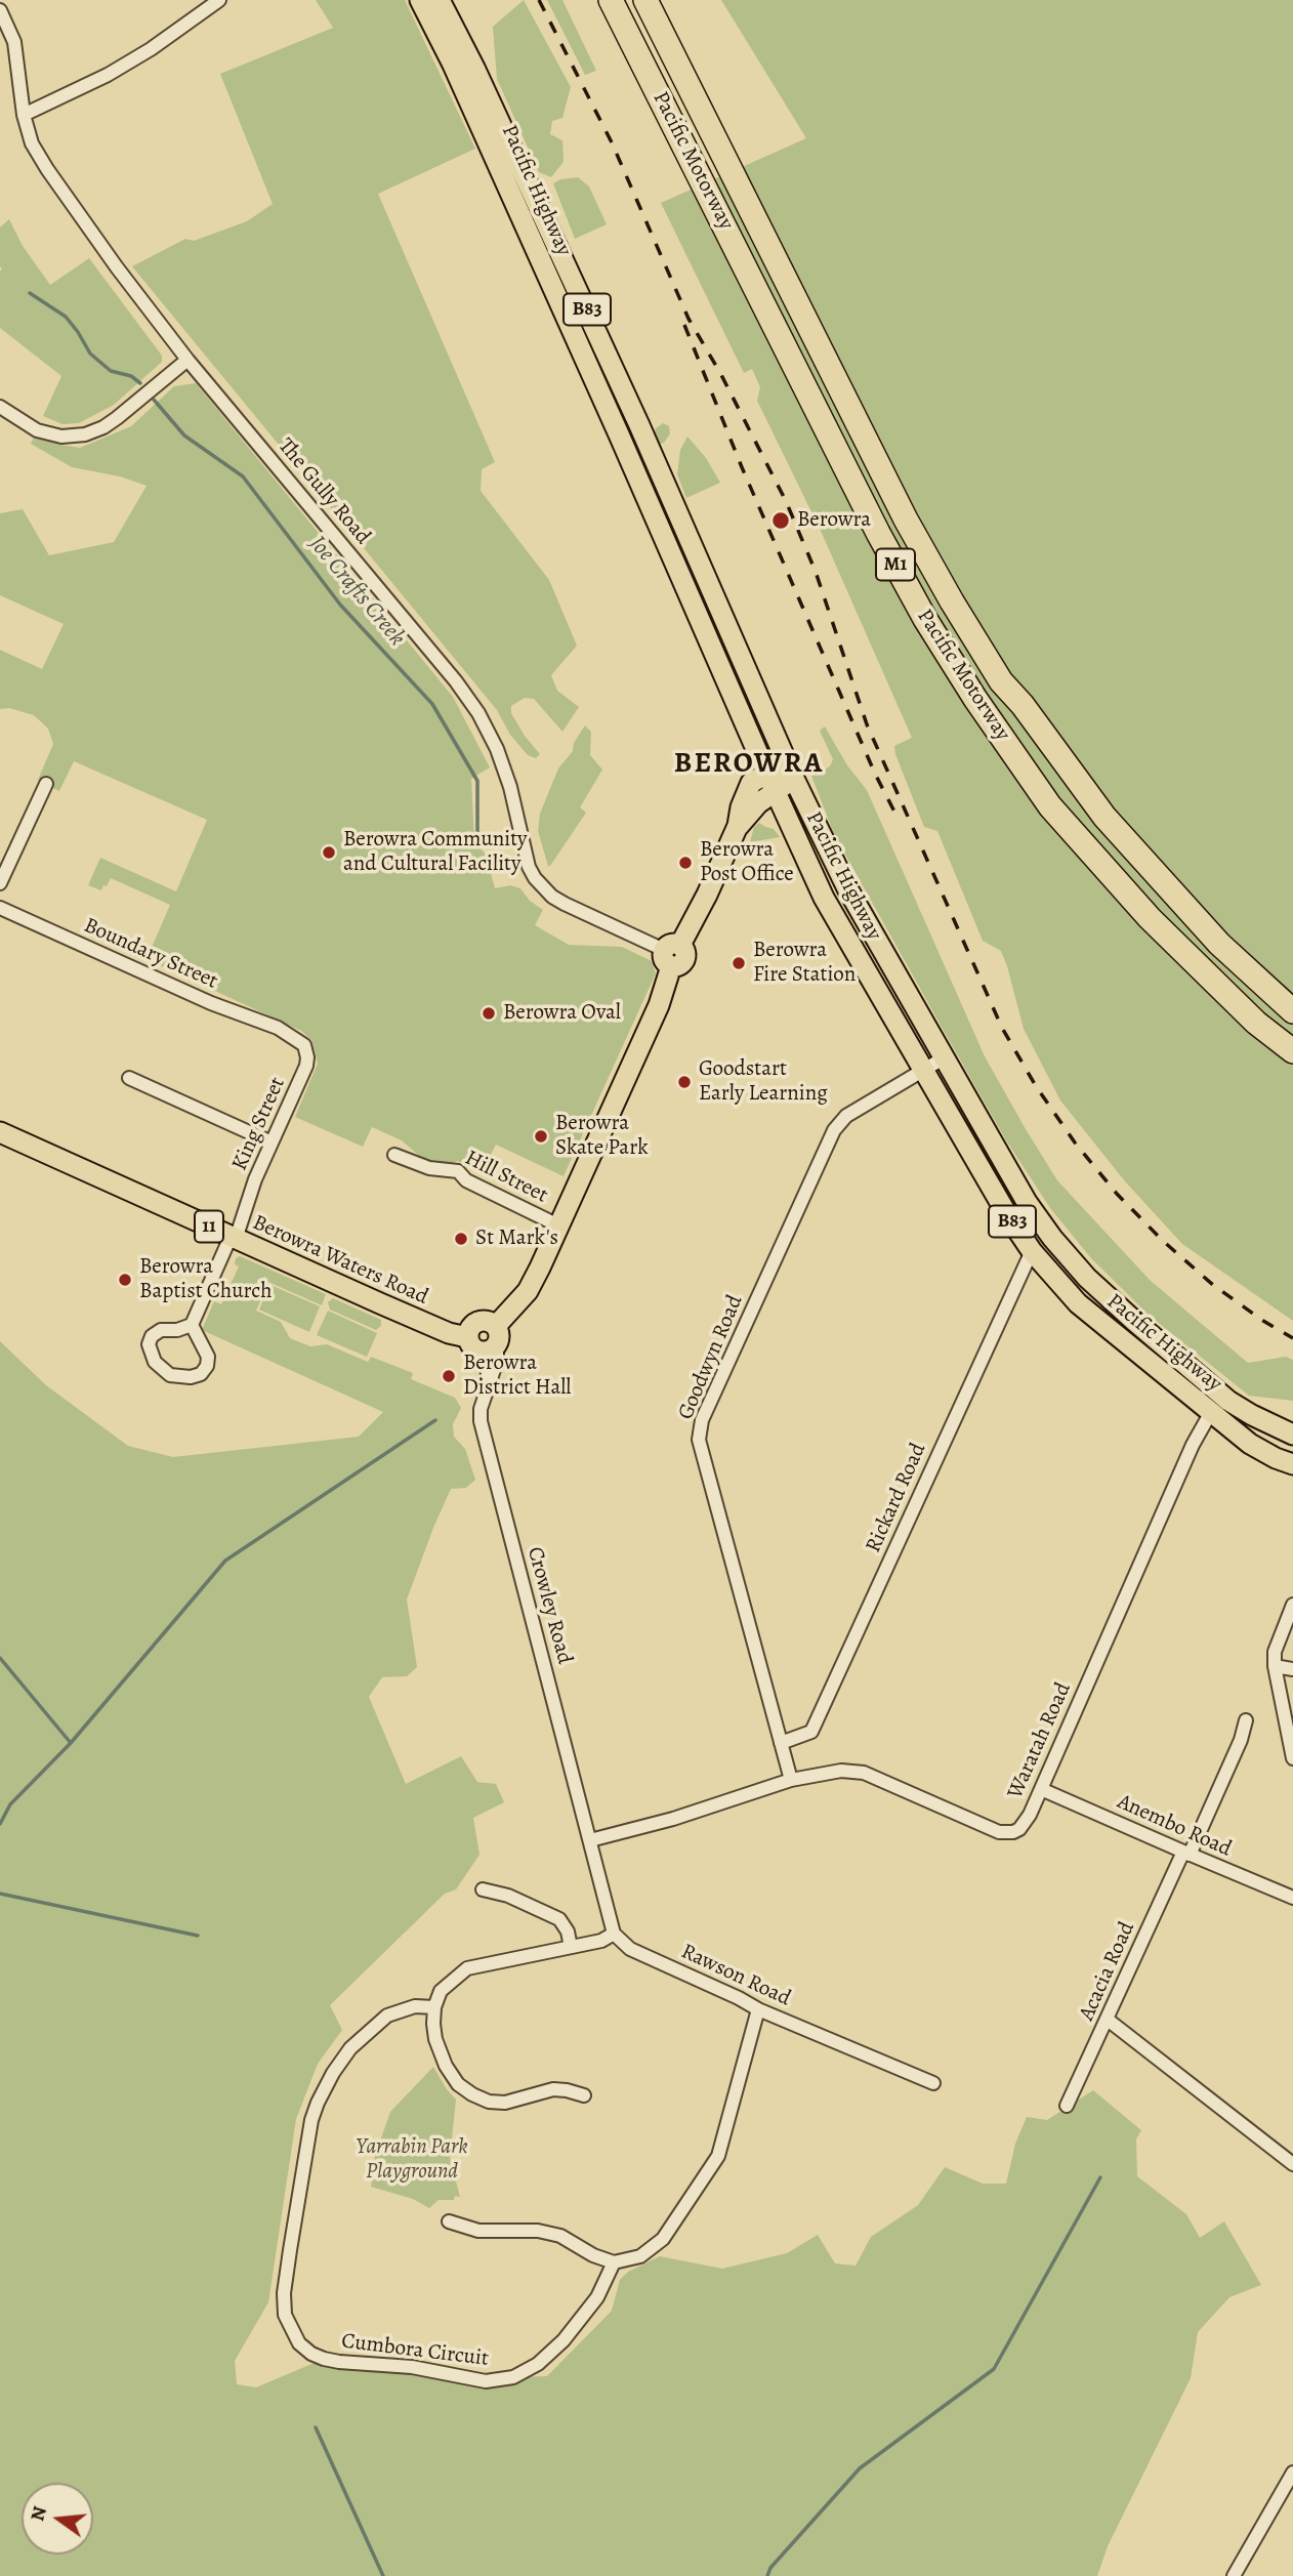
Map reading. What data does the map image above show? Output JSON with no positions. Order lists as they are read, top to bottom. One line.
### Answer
{"streets":{"highway":["Pacific Motorway","M1"],"main road":["Pacific Highway","B83","11","Berowra Waters Road"],"street":["The Gully Road","Boundary Street","King Street","Hill Street","Goodwyn Road","Rickard Road","Crowley Road","Waratah Road","Anembo Road","Acacia Road","Rawson Road","Cumbora Circuit"]},"crossings":[["Pacific Highway","Goodwyn Road"],["Pacific Highway","Rickard Road"],["Pacific Highway","Waratah Road"],["Boundary Street","King Street"],["King Street","Berowra Waters Road"],["11","Berowra Waters Road"],["11","Crowley Road"],["Goodwyn Road","Rickard Road"],["Goodwyn Road","Waratah Road"],["Crowley Road","Waratah Road"],["Waratah Road","Anembo Road"],["Anembo Road","Acacia Road"]],"districts":["BEROWRA"],"water":["Joe Crafts Creek"],"parks":["Yarrabin Park Playground"],"places":["Berowra","Berowra Community and Cultural Facility","Berowra Post Office","Berowra Fire Station","Berowra Oval","Goodstart Early Learning","Berowra Skate Park","St Mark's","Berowra Baptist Church","Berowra District Hall"],"north":"left"}
